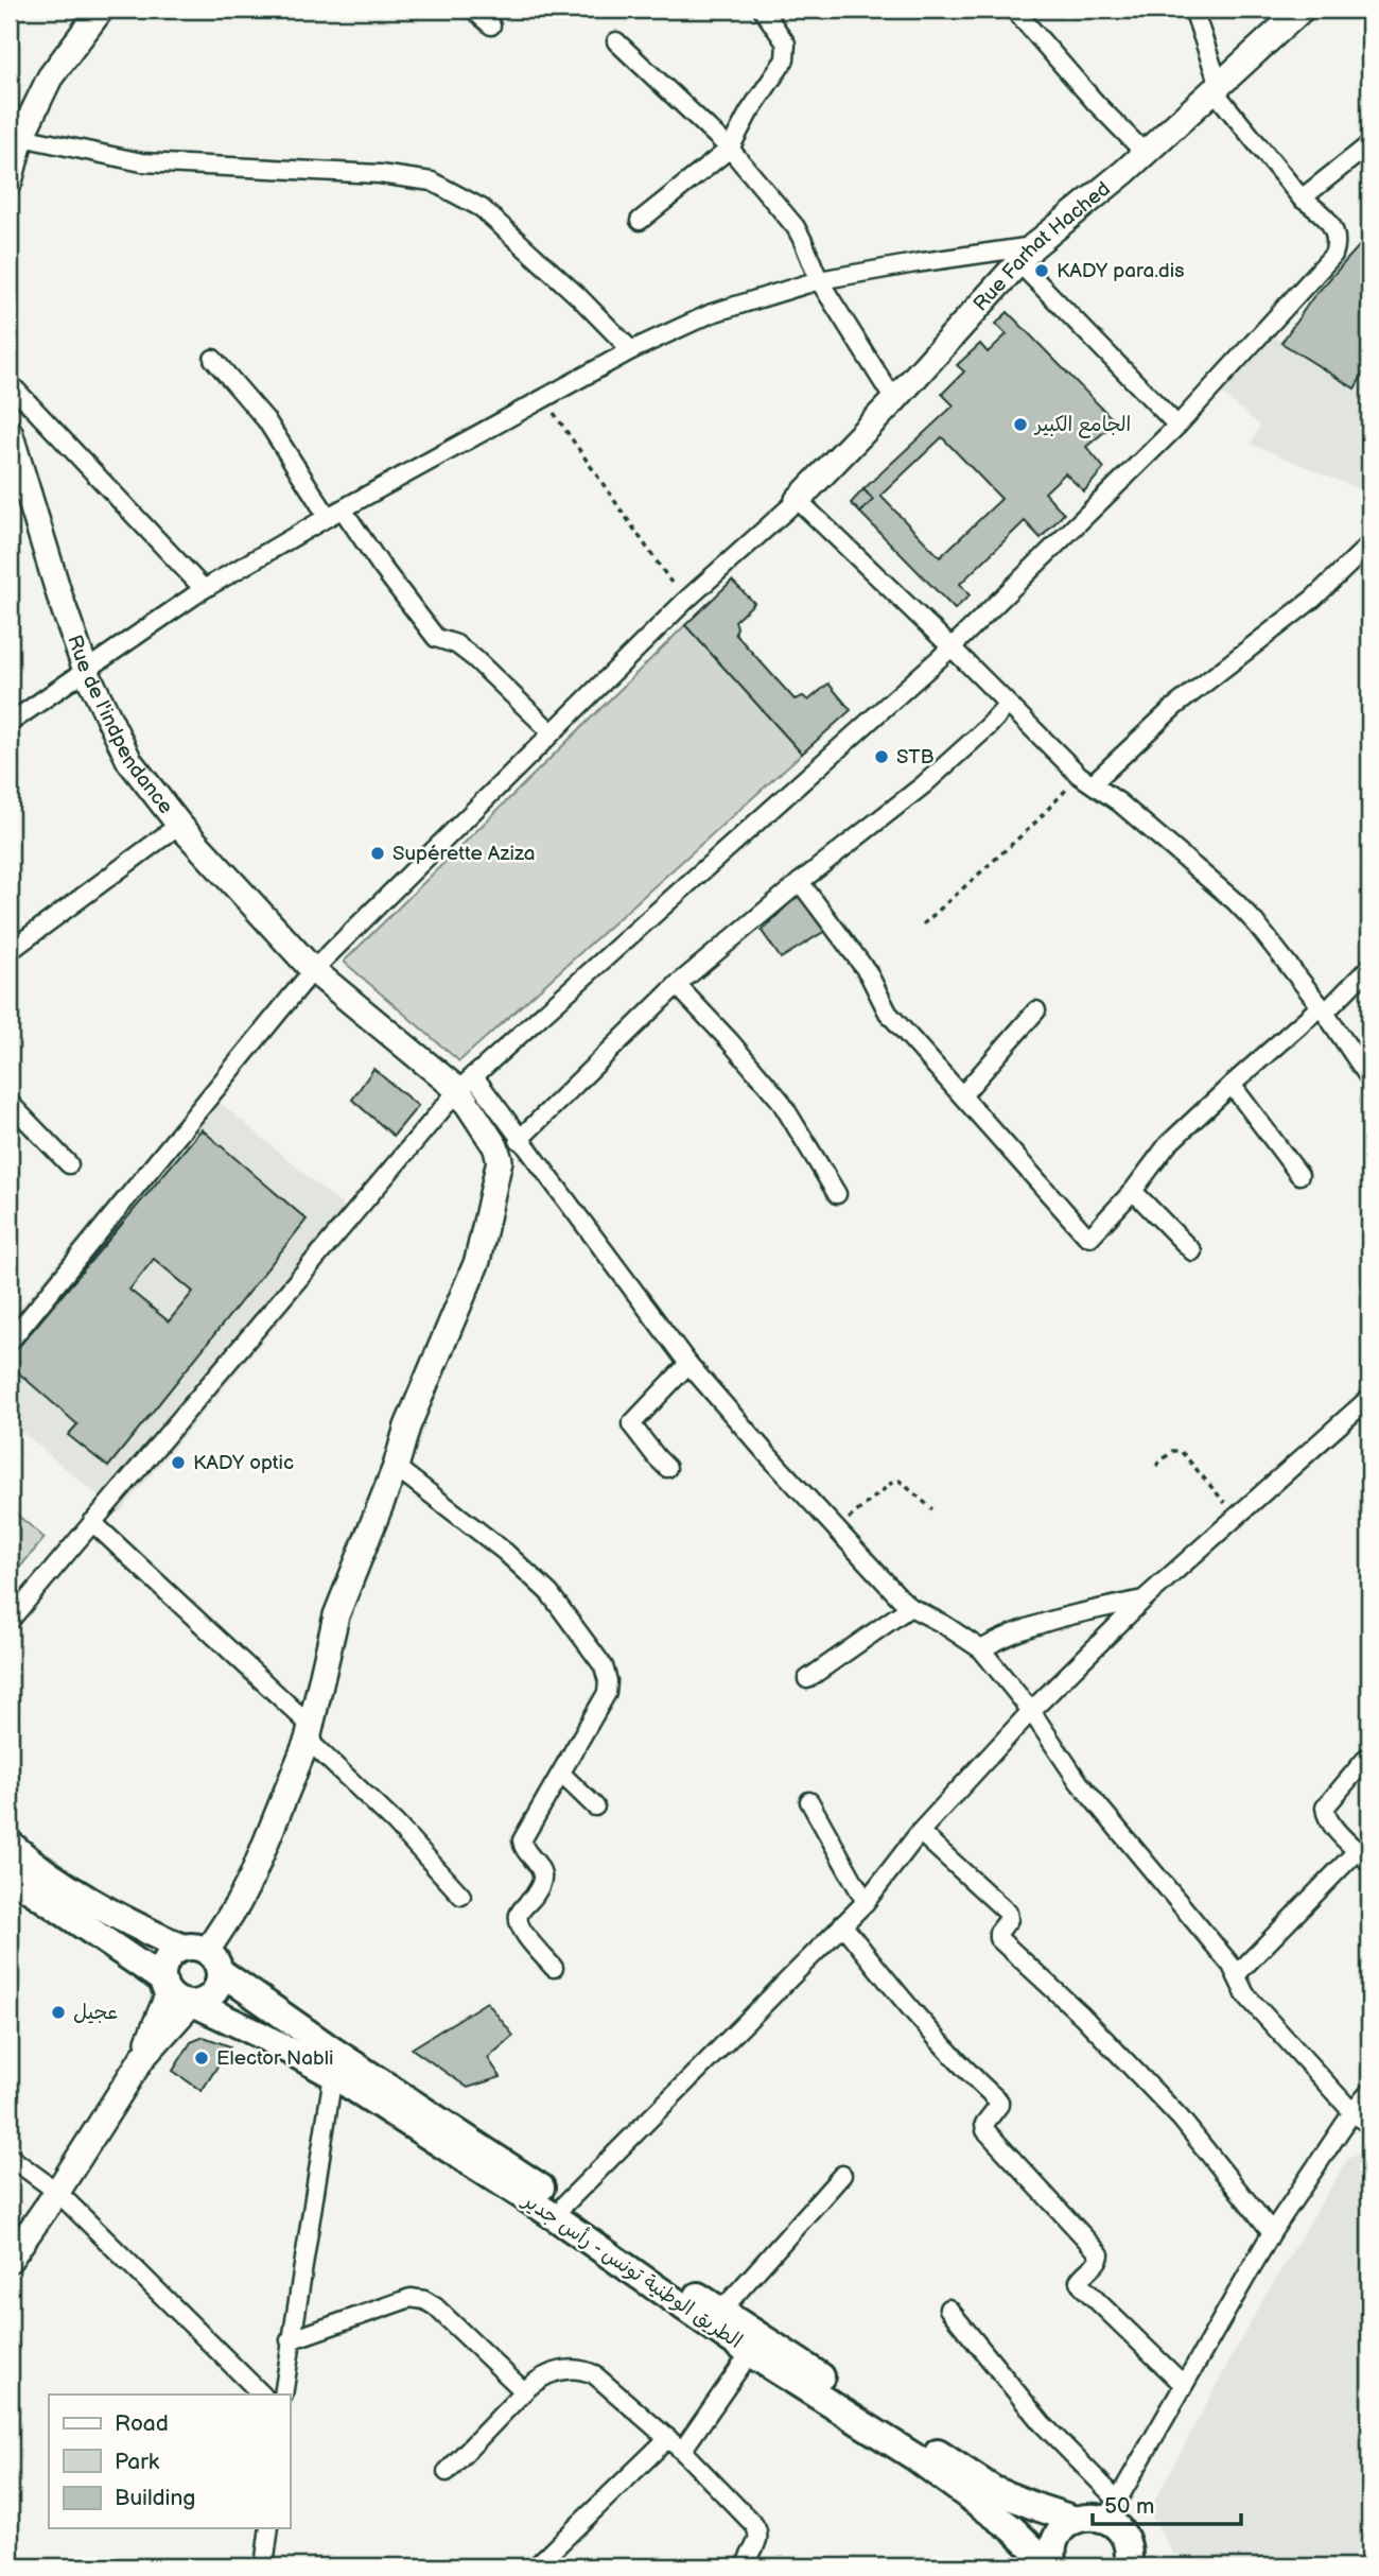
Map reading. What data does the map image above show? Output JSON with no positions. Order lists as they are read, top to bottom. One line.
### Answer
{"streets":{"main road":["الطريق الوطنية تونس - رأس جدير"],"street":["Rue Farhat Hached","Rue de l'indpendance"]},"crossings":[["Rue de l'indpendance","الطريق الوطنية تونس - رأس جدير"]],"places":["KADY para.dis","الجامع الكبير","STB","Supérette Aziza","KADY optic","عجيل","Elector Nabli"],"legend":["Road","Park","Building"],"scale_bar":"50 m"}
